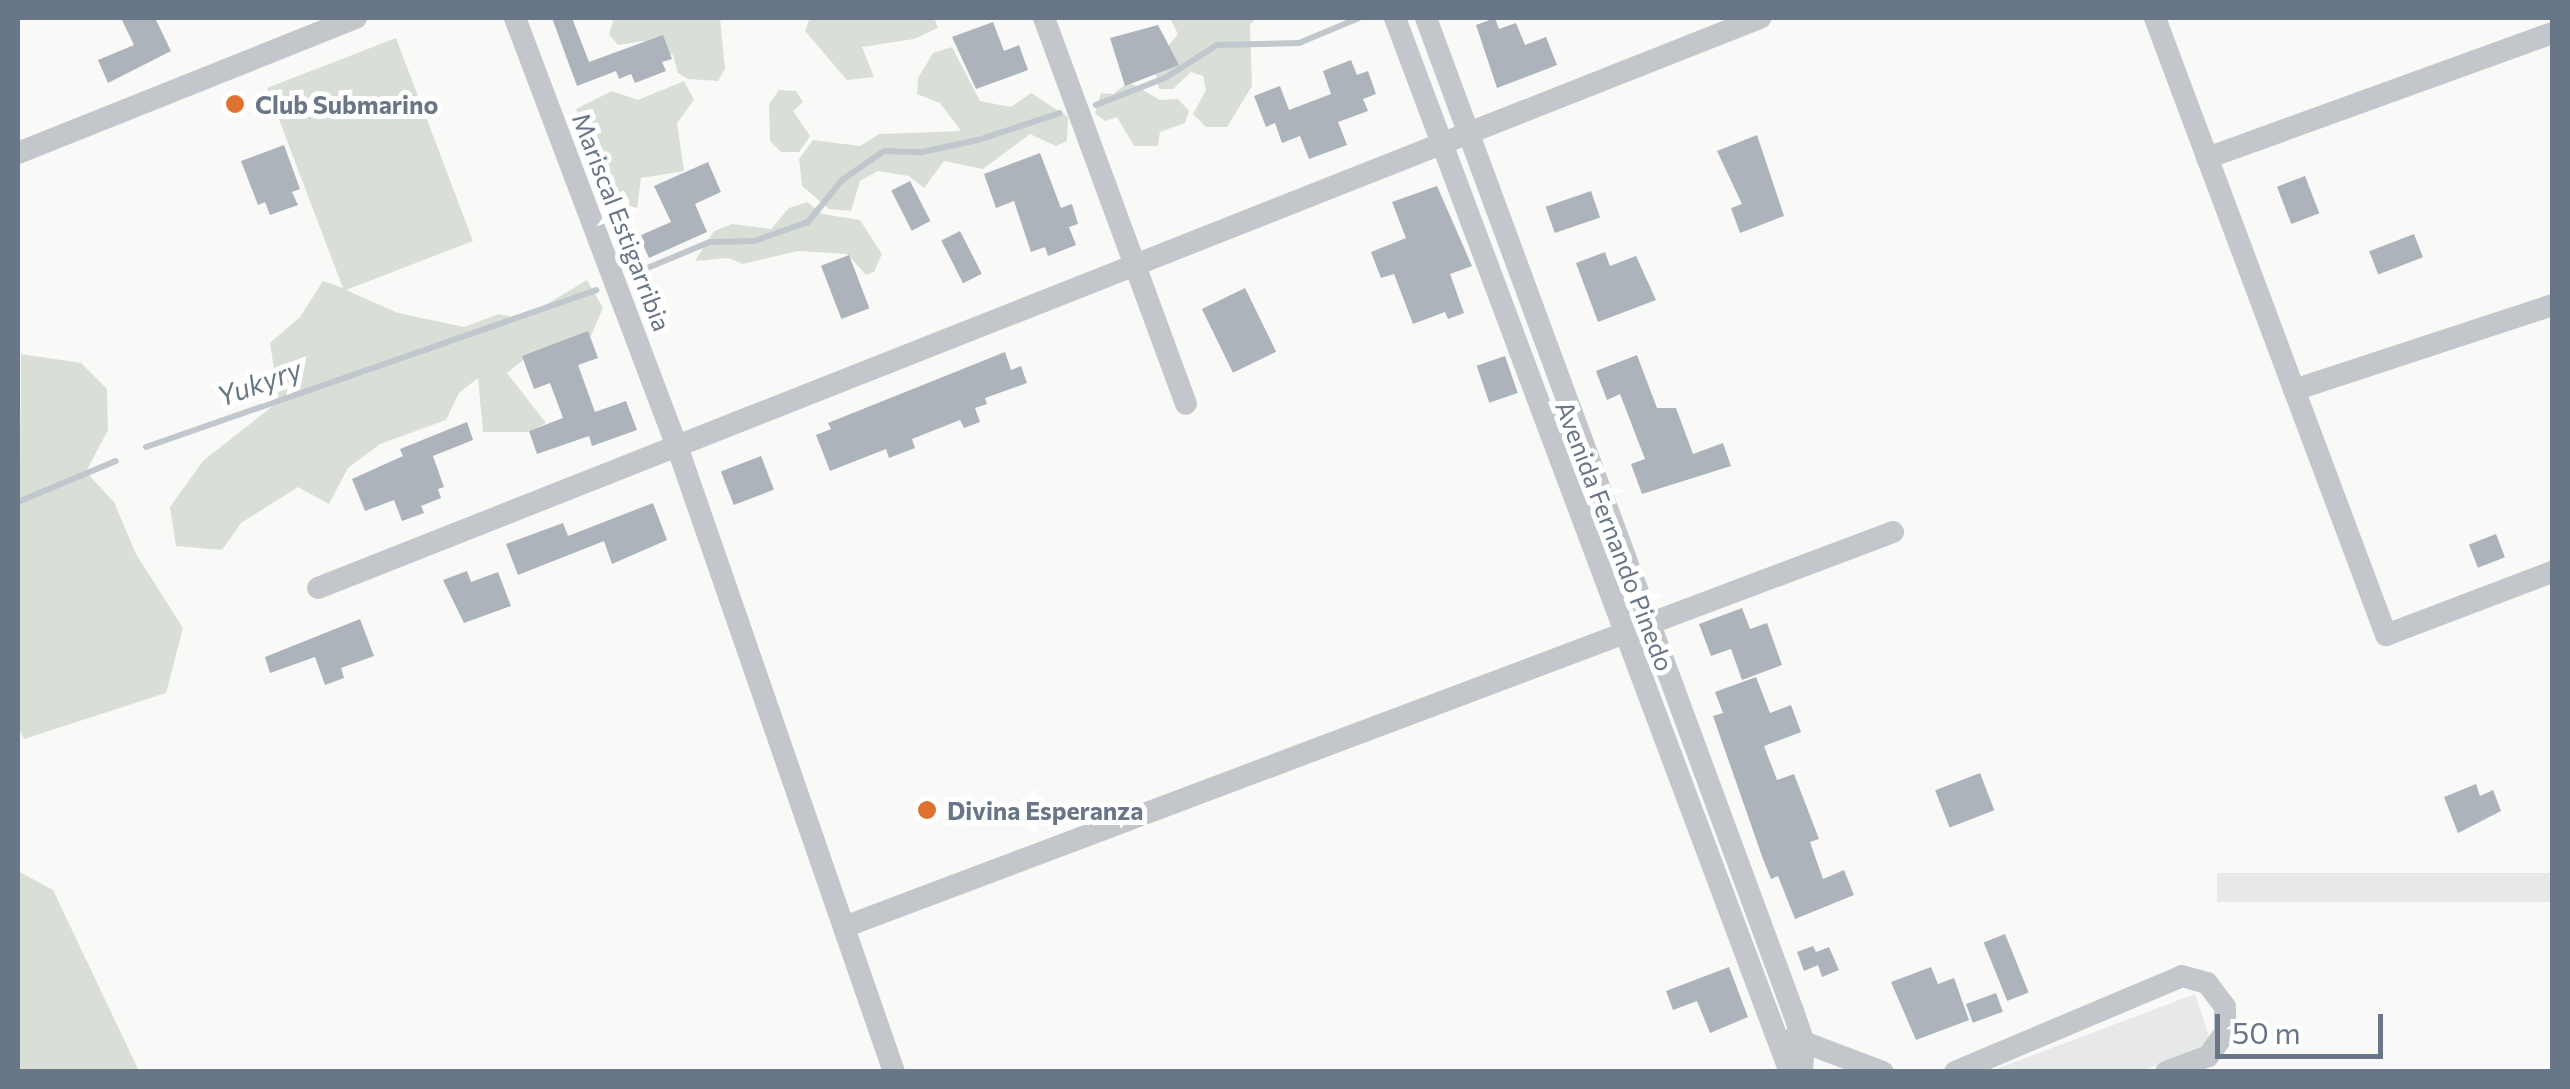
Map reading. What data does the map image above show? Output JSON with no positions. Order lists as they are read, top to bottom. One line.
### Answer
{"streets":{"street":["Mariscal Estigarribia","Avenida Fernando Pinedo"]},"water":["Yukyry"],"places":["Club Submarino","Divina Esperanza"],"scale_bar":"50 m"}
